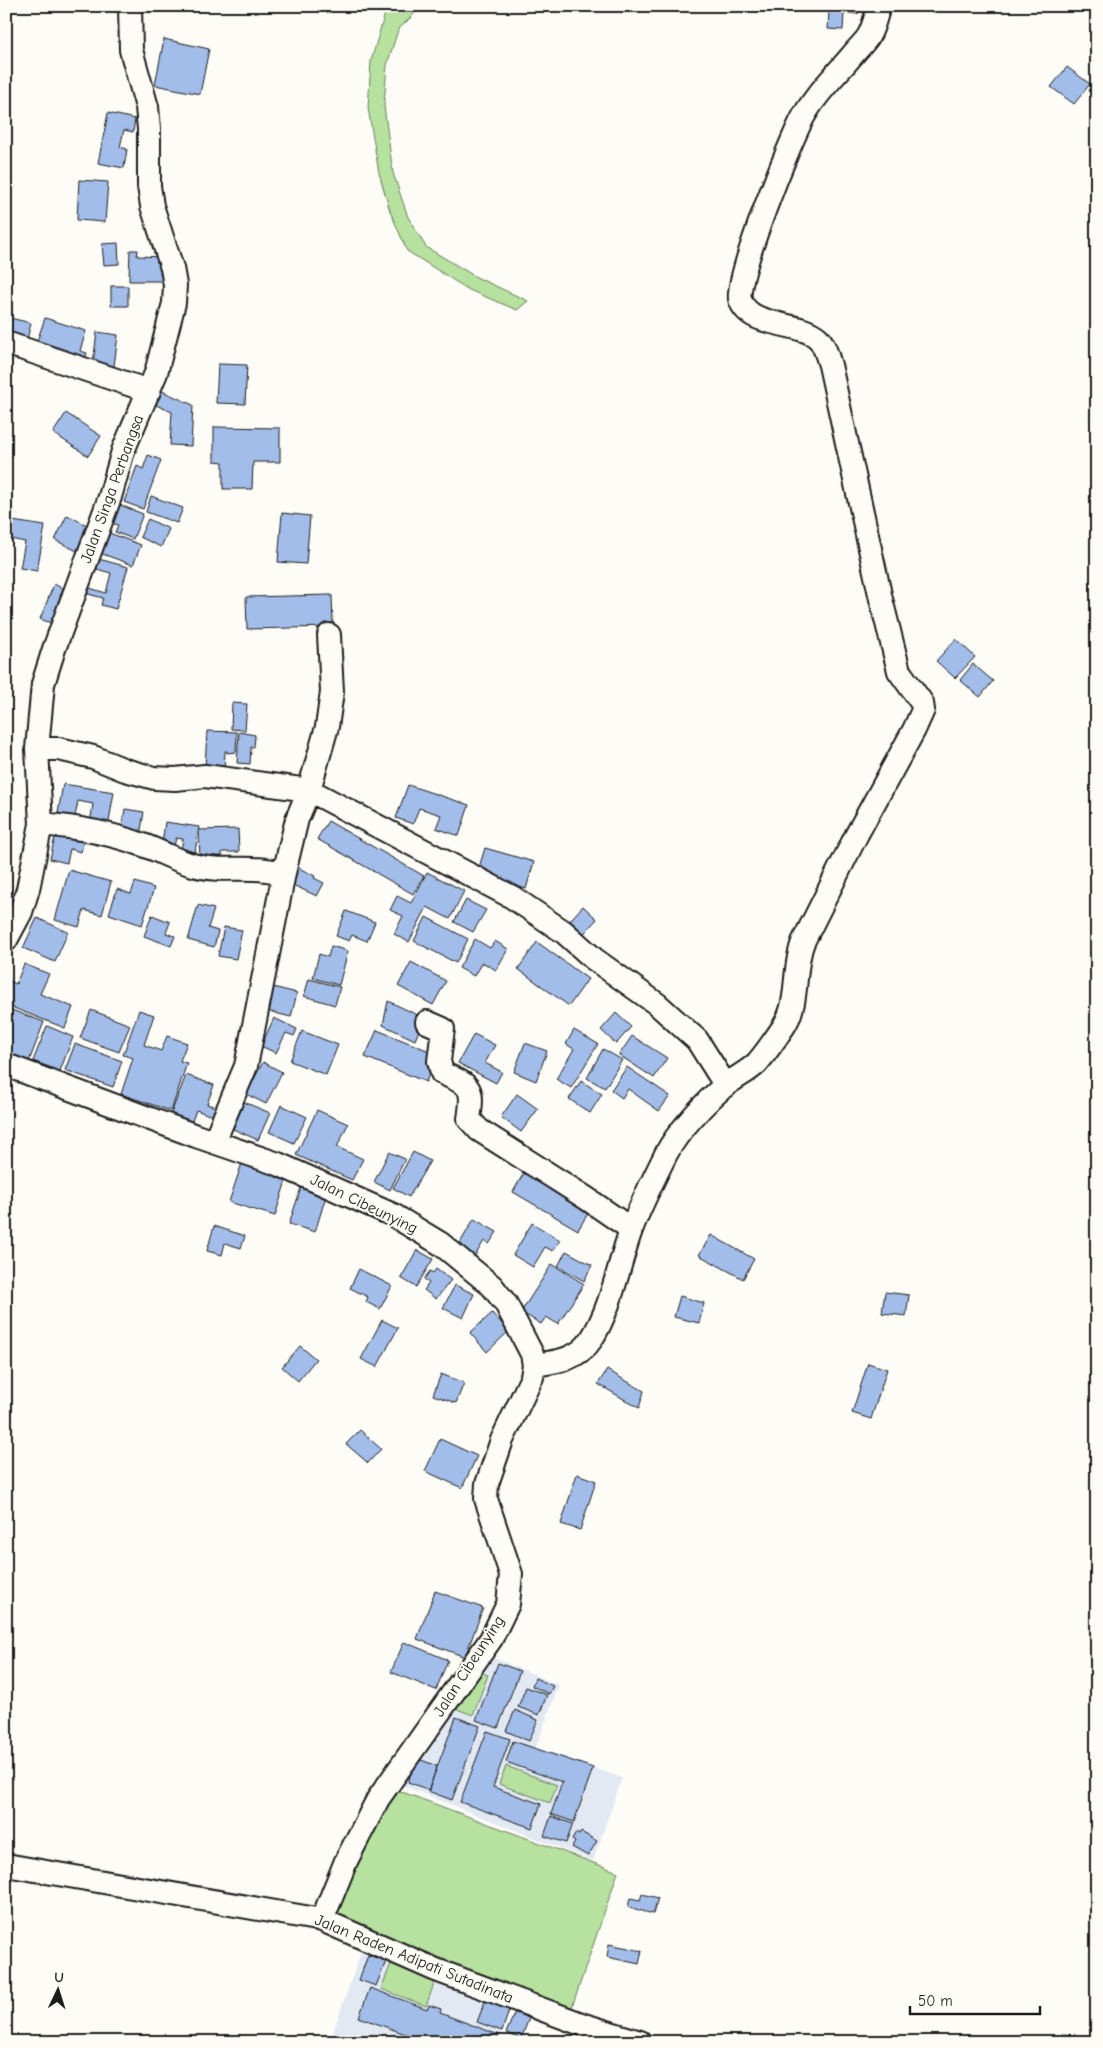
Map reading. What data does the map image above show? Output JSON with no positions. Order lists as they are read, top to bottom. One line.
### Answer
{"streets":{"street":["Jalan Singa Perbangsa","Jalan Cibeunying","Jalan Raden Adipati Sutadinata"]},"crossings":[["Jalan Cibeunying","Jalan Raden Adipati Sutadinata"]],"scale_bar":"50 m","north":"top"}
